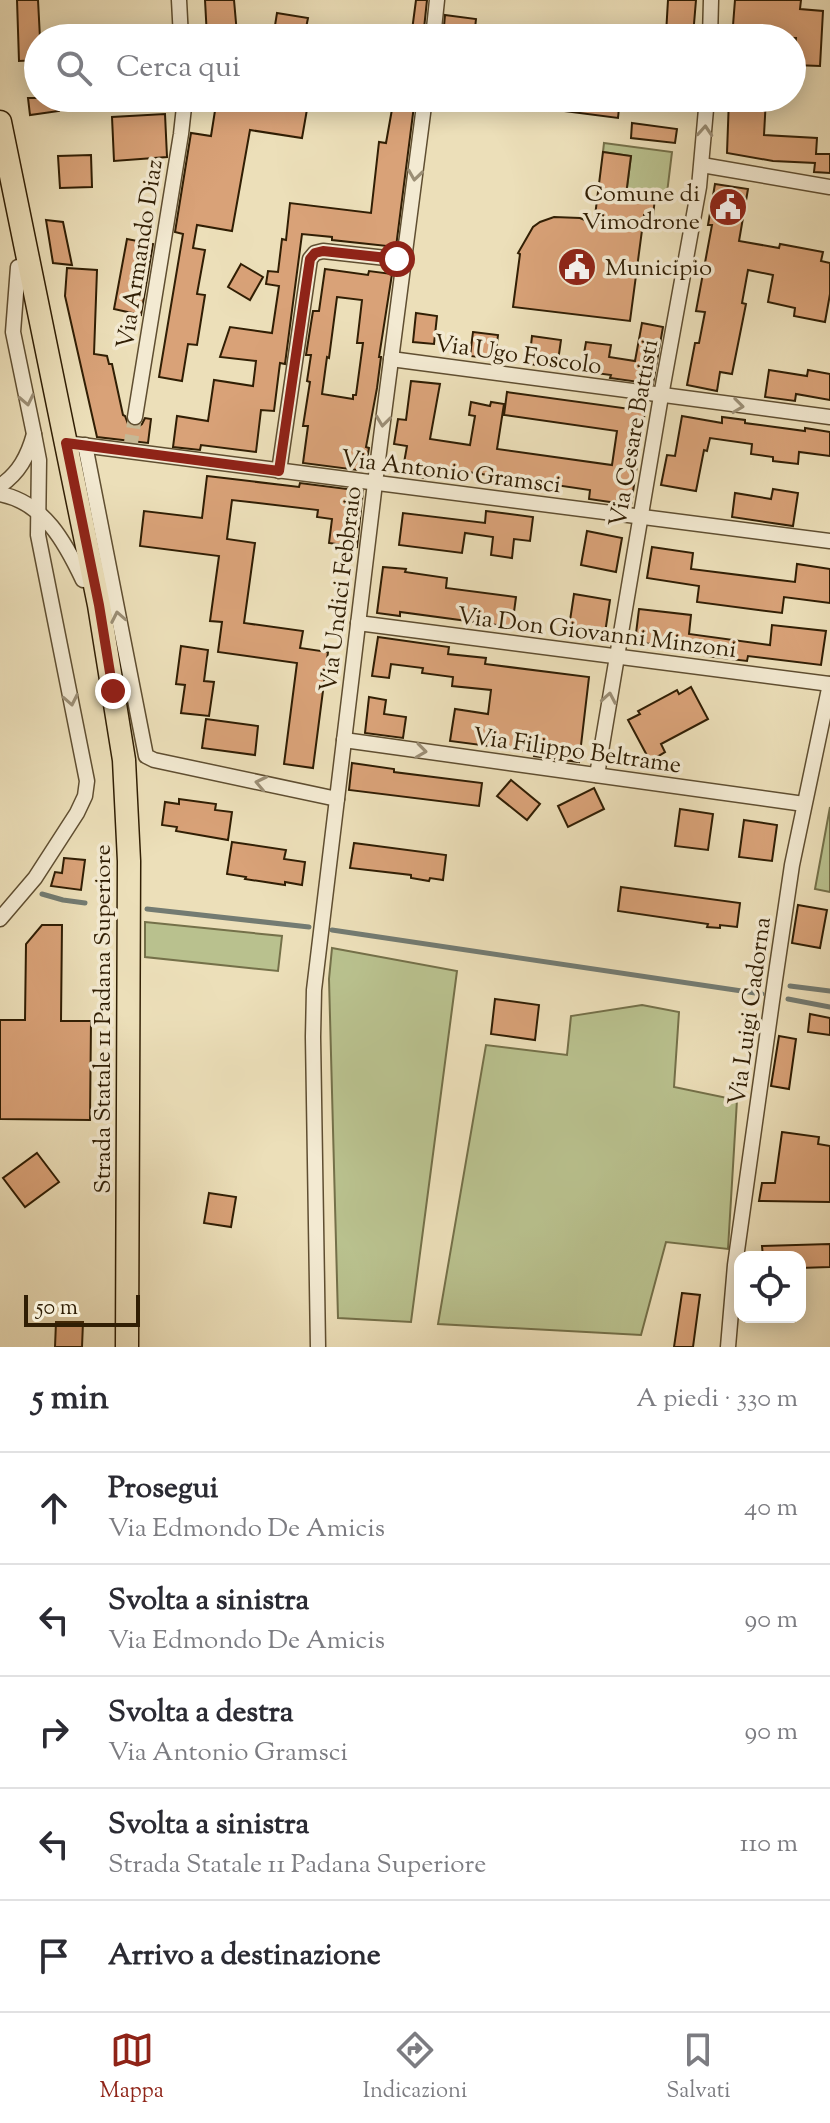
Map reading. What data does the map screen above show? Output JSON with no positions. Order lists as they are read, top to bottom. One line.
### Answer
{"streets":{"main road":["Strada Statale 11 Padana Superiore"],"street":["Via Armando Diaz","Via Ugo Foscolo","Via Cesare Battisti","Via Antonio Gramsci","Via Undici Febbraio","Via Don Giovanni Minzoni","Via Filippo Beltrame","Via Luigi Cadorna"]},"crossings":[["Via Ugo Foscolo","Via Cesare Battisti"],["Via Ugo Foscolo","Via Undici Febbraio"],["Via Cesare Battisti","Via Antonio Gramsci"],["Via Cesare Battisti","Via Don Giovanni Minzoni"],["Via Cesare Battisti","Via Filippo Beltrame"],["Via Antonio Gramsci","Via Undici Febbraio"],["Via Antonio Gramsci","Strada Statale 11 Padana Superiore"],["Via Undici Febbraio","Via Don Giovanni Minzoni"],["Via Undici Febbraio","Via Filippo Beltrame"],["Via Don Giovanni Minzoni","Via Luigi Cadorna"],["Via Filippo Beltrame","Via Luigi Cadorna"]],"one_way":["Via Ugo Foscolo","Via Filippo Beltrame"],"places":{"public building":["Comune di Vimodrone","Municipio"]},"scale_bar":"50 m","page":{"search":"Cerca qui","scale":"50 m","heading":["5 min","A piedi · 330 m"],"list":[["Prosegui","Via Edmondo De Amicis","40 m"],["Svolta a sinistra","Via Edmondo De Amicis","90 m"],["Svolta a destra","Via Antonio Gramsci","90 m"],["Svolta a sinistra","Strada Statale 11 Padana Superiore","110 m"],"Arrivo a destinazione"],"nav":["Mappa","Indicazioni","Salvati"]}}
